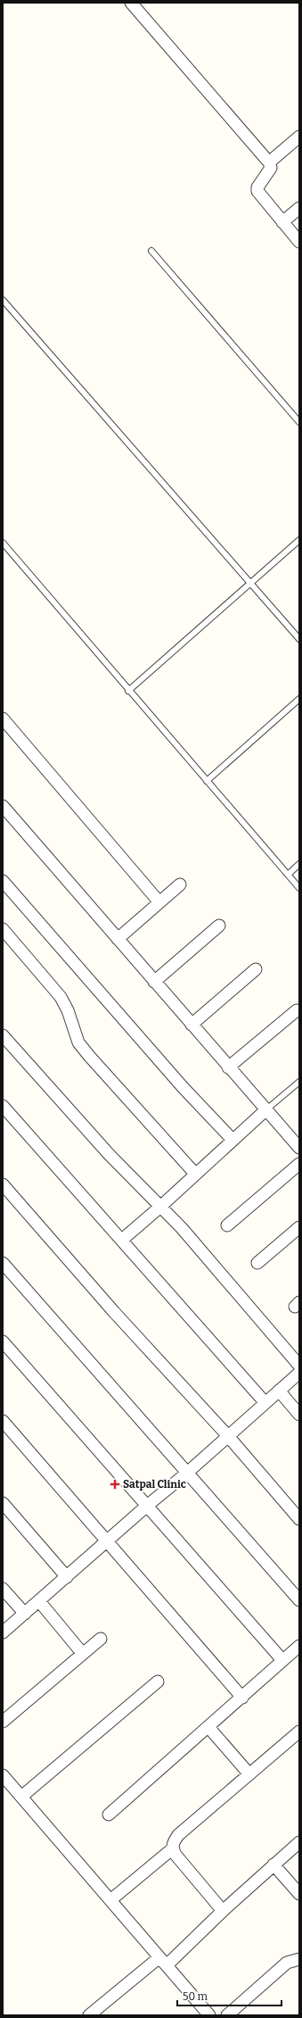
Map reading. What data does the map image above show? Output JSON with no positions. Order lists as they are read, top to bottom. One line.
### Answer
{"places":{"health":["Satpal Clinic"]},"scale_bar":"50 m"}
